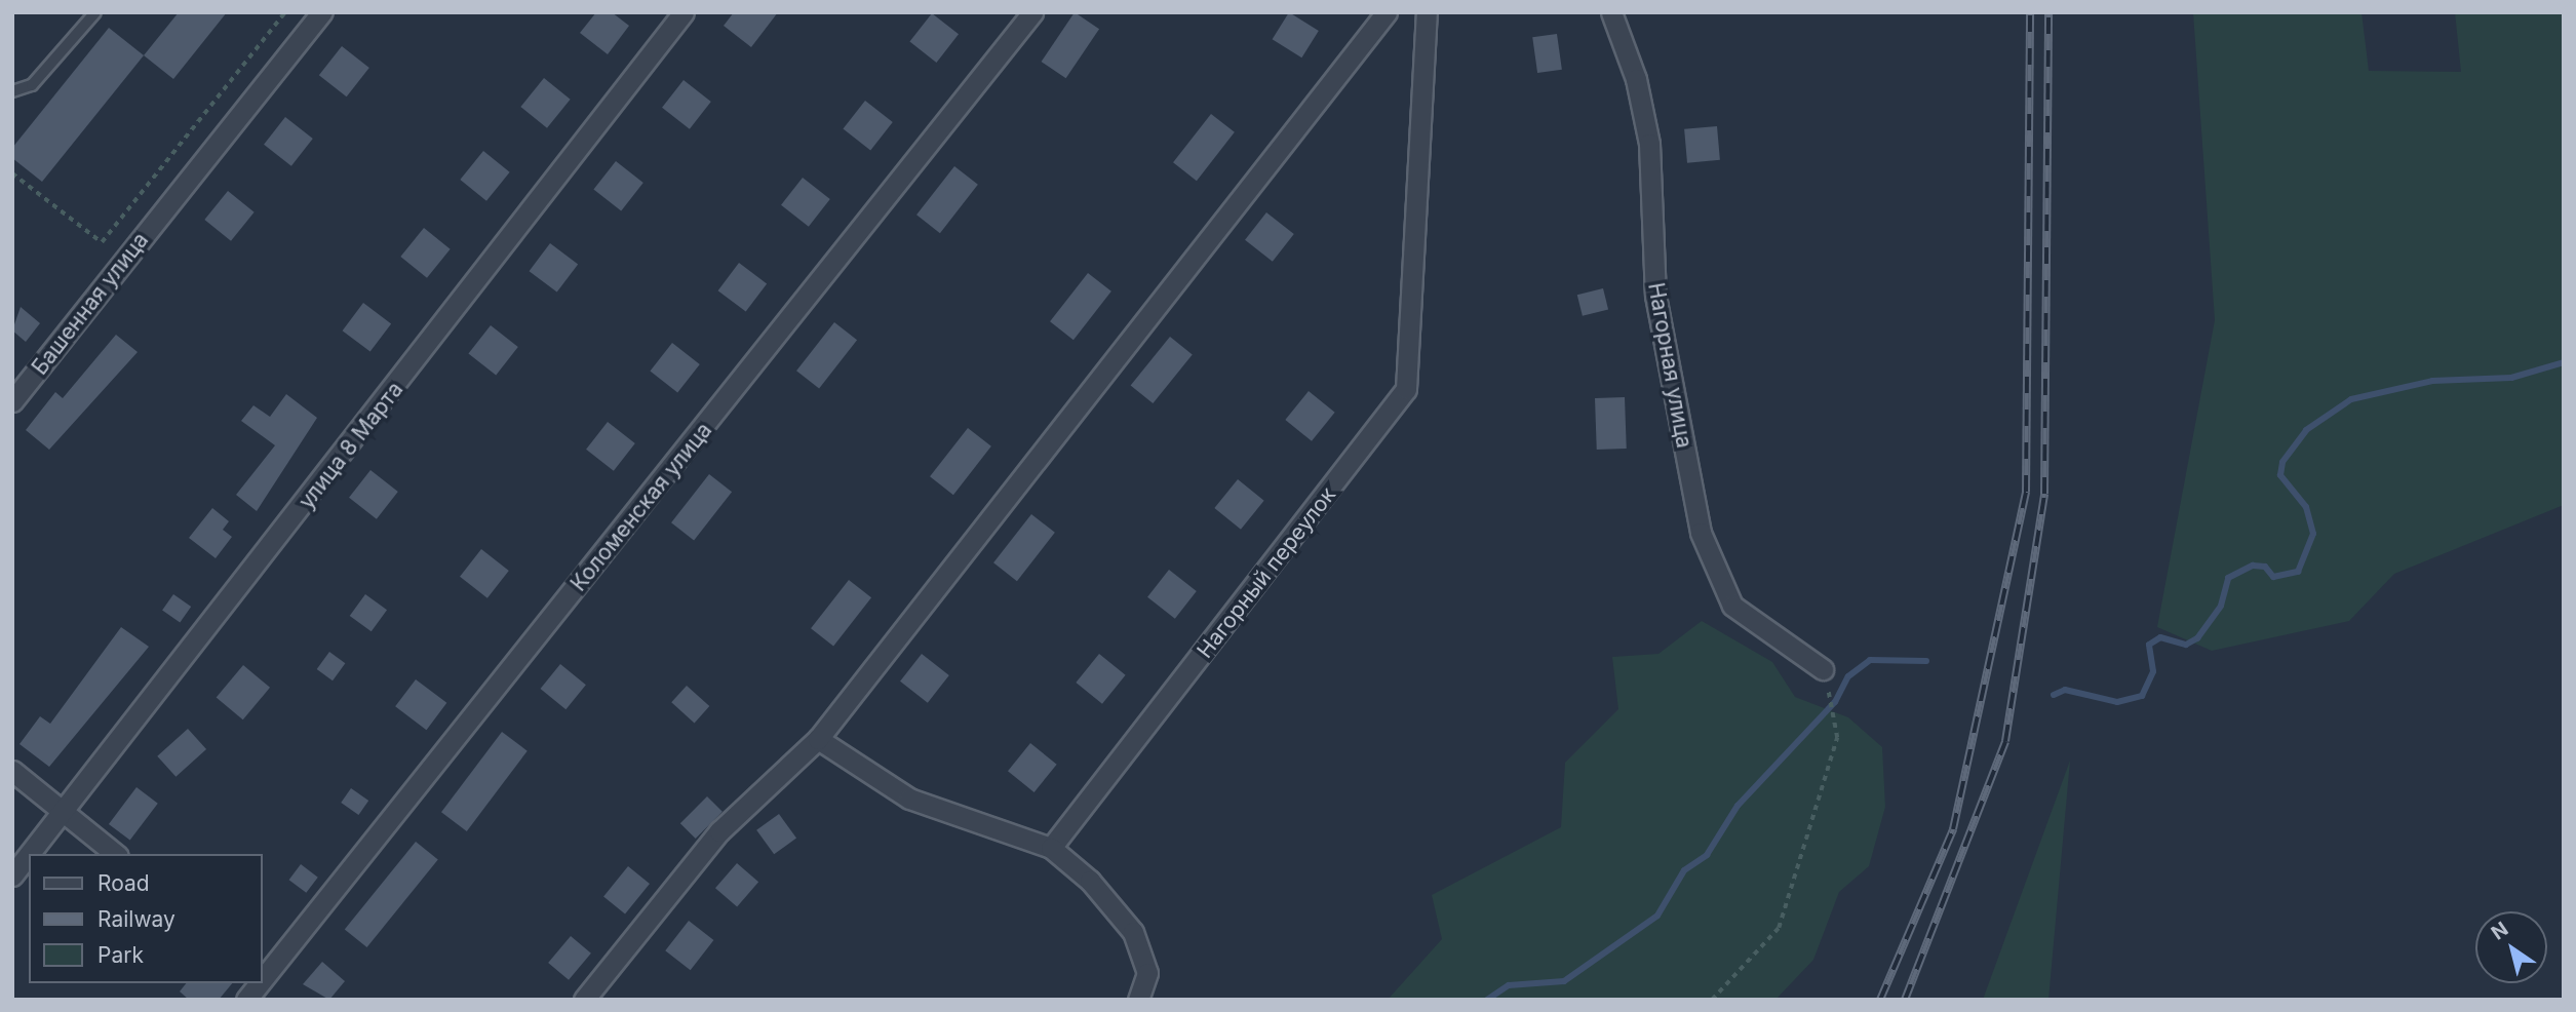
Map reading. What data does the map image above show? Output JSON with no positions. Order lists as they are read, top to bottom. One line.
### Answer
{"streets":{"street":["Башенная улица","Нагорная улица","улица 8 Марта","Коломенская улица","Нагорный переулок"]},"legend":["Road","Railway","Park"],"north":"top left"}
